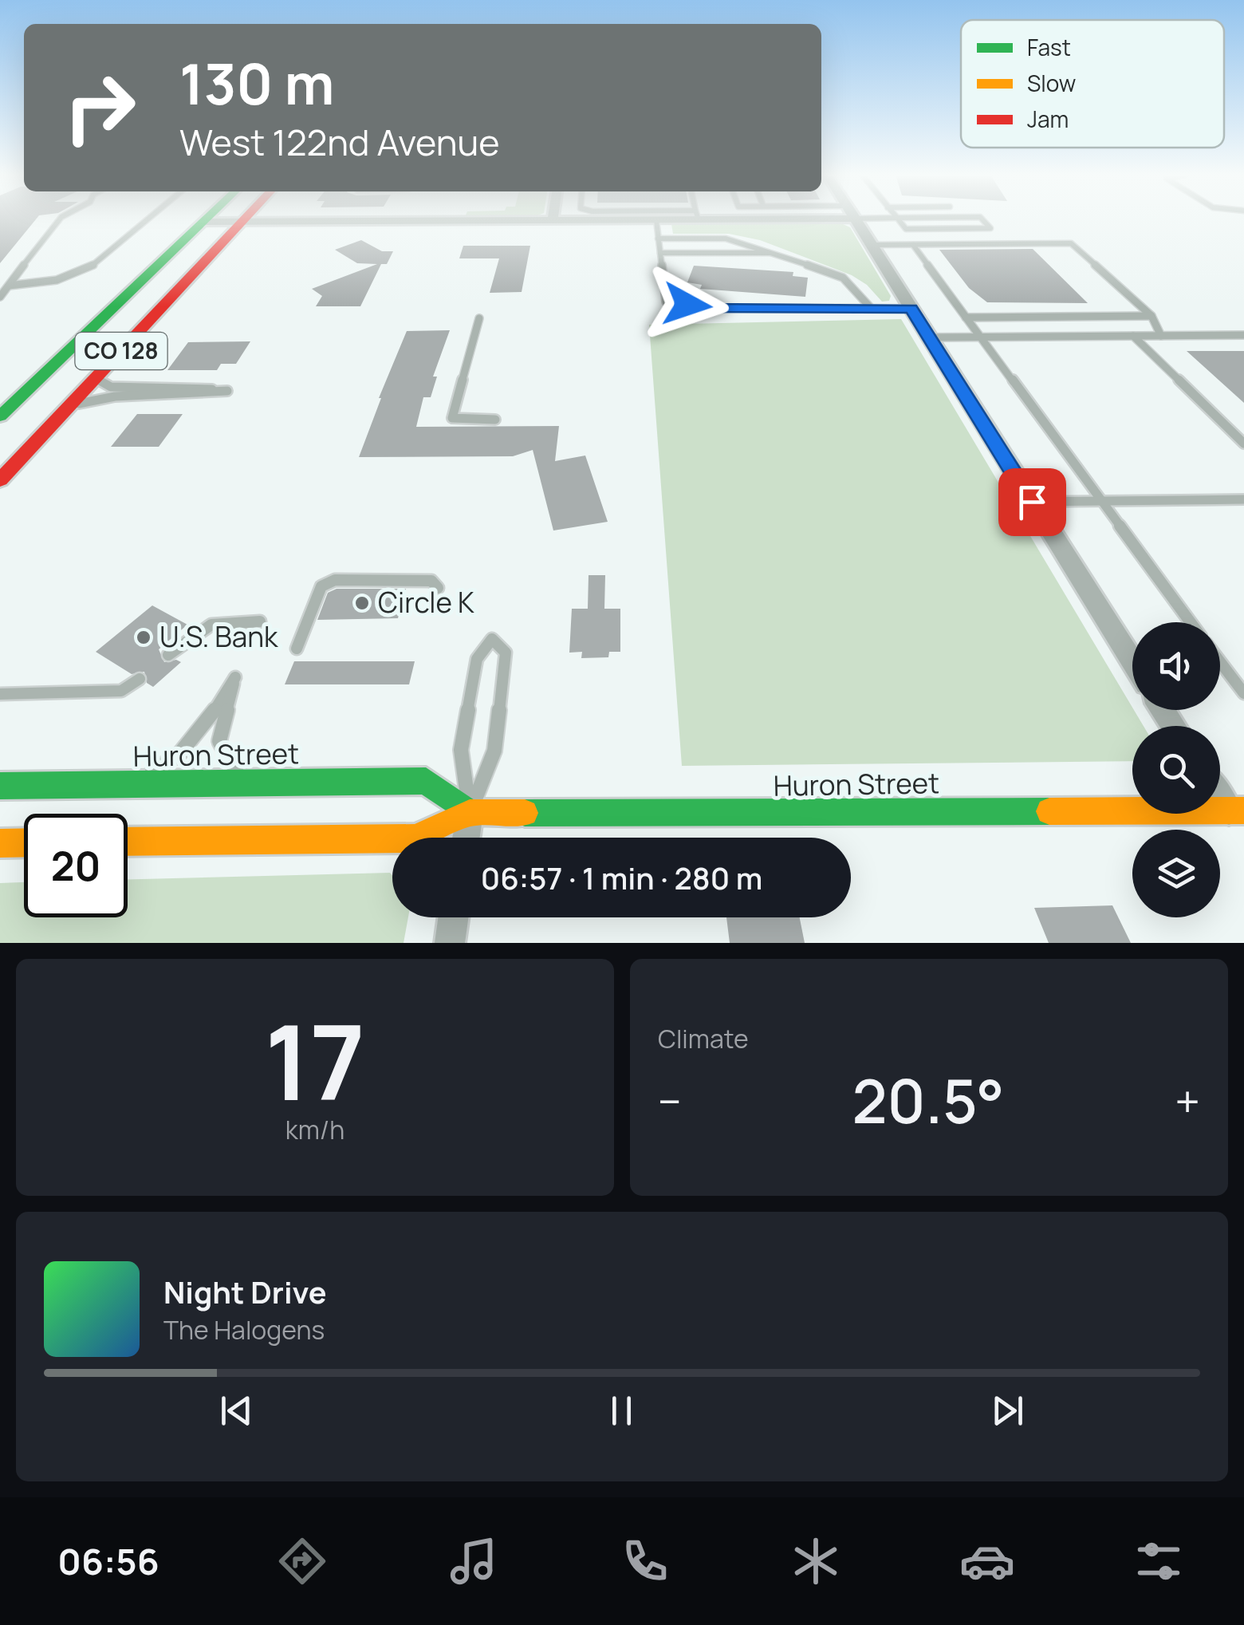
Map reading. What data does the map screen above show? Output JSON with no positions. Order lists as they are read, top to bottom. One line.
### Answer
{"streets":{"main road":["CO 128","Huron Street"]},"places":["Circle K","U.S. Bank"],"legend":["Fast","Slow","Jam"],"page":{"turn":["130 m","West 122nd Avenue"],"limit":"20","trip":"06:57 · 1 min · 280 m","tile":[["17","km/h"],"Climate"],"heat":["−","20.5°","+"],"song":["Night Drive","The Halogens"],"tabs":"06:56"}}
